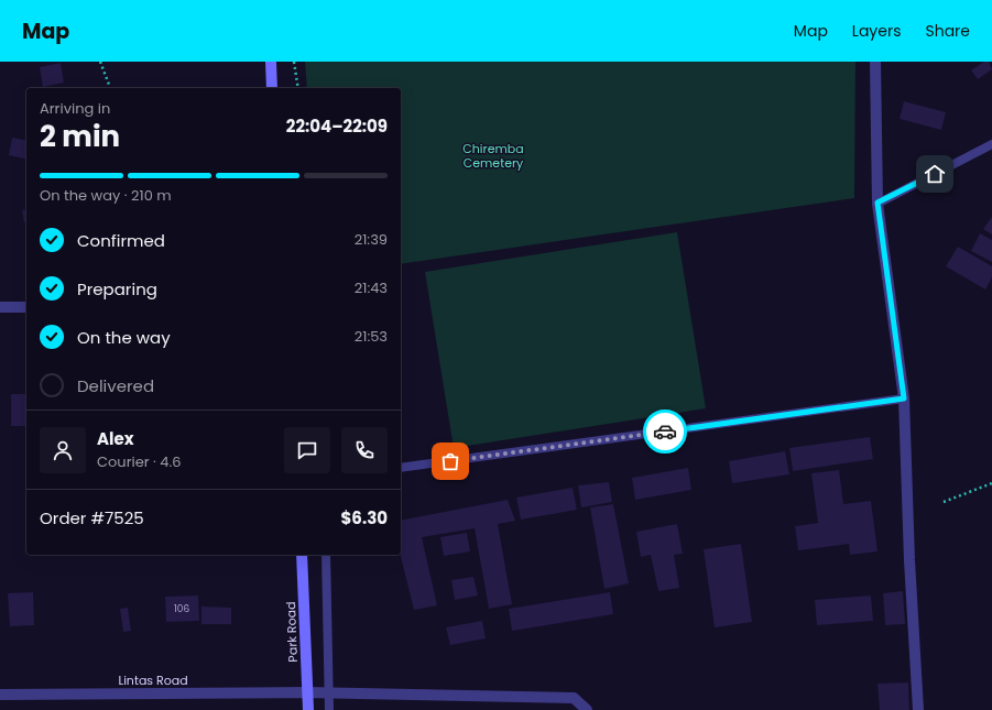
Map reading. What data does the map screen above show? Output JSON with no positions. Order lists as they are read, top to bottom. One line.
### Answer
{"streets":{"street":["Park Road","Lintas Road"]},"crossings":[["Park Road","Lintas Road"]],"parks":["Chiremba Cemetery"],"house_numbers":["106"],"page":{"header":"Map","nav":["Map","Layers","Share"],"heading":["2 min","Arriving in","22:04–22:09"],"panel":["Alex","Courier · 4.6","Order #7525","$6.30"],"bar":"On the way · 210 m","list":[["Confirmed","21:39"],["Preparing","21:43"],["On the way","21:53"],"Delivered"]}}
